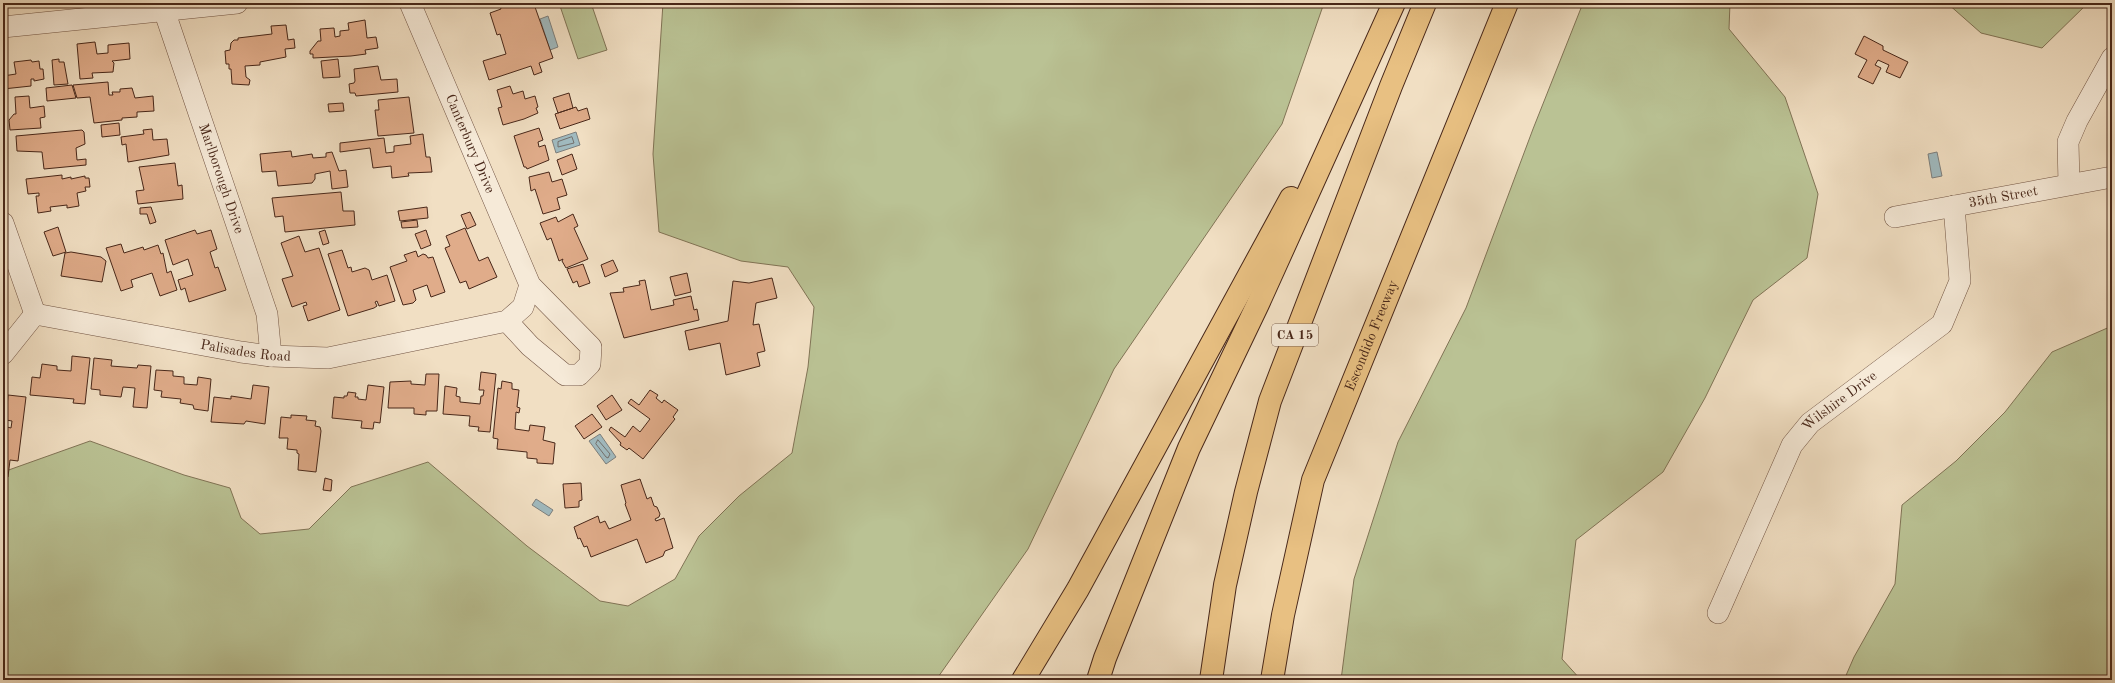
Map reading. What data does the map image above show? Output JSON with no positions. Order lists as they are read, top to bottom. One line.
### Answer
{"streets":{"highway":["CA 15","Escondido Freeway"],"street":["Canterbury Drive","Marlborough Drive","35th Street","Palisades Road","Wilshire Drive"]},"crossings":[["Canterbury Drive","Palisades Road"],["Marlborough Drive","Palisades Road"],["35th Street","Wilshire Drive"]]}
